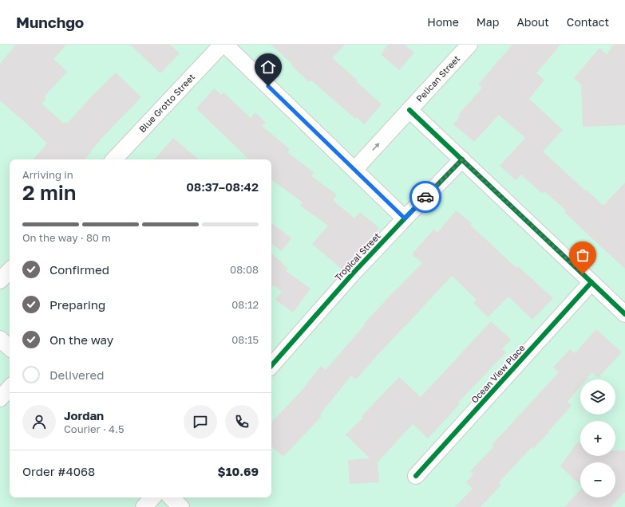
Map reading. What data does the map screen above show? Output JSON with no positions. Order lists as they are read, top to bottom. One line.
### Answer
{"streets":{"street":["Pelican Street","Blue Grotto Street","Tropical Street","Ocean View Place"]},"one_way":["Pelican Street"],"page":{"header":"Munchgo","nav":["Home","Map","About","Contact"],"heading":["2 min","Arriving in","08:37–08:42"],"panel":["Jordan","Courier · 4.5","Order #4068","$10.69"],"bar":"On the way · 80 m","list":[["Confirmed","08:08"],["Preparing","08:12"],["On the way","08:15"],"Delivered"],"map_buttons":["+","−"]}}
